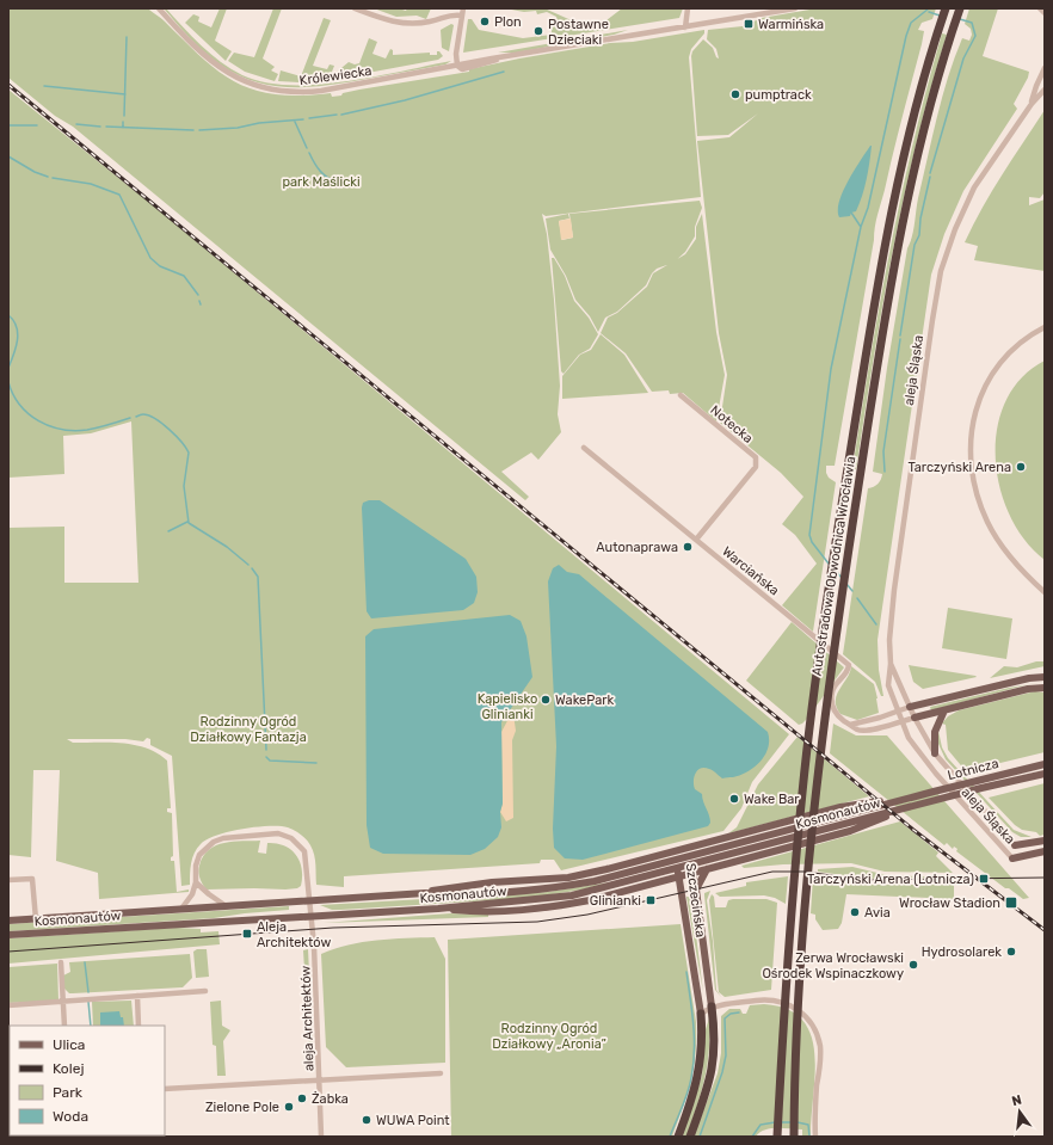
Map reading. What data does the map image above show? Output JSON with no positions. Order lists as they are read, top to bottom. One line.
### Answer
{"streets":{"highway":["Autostradowa Obwodnica Wrocławia"],"main road":["Lotnicza","Kosmonautów","Szczecińska"],"street":["Królewiecka","aleja Śląska","Notecka","Warciańska","aleja Architektów"]},"crossings":[["Notecka","Warciańska"],["Lotnicza","Kosmonautów"],["Kosmonautów","aleja Architektów"]],"parks":["park Maślicki","Kąpielisko Glinianki","Rodzinny Ogród Działkowy Fantazja","Rodzinny Ogród Działkowy „Aronia”"],"places":{"other":["Plon","Postawne Dzieciaki","pumptrack","Tarczyński Arena","Autonaprawa","WakePark","Wake Bar","Avia","Hydrosolarek","Zerwa Wrocławski Ośrodek Wspinaczkowy","Żabka","Zielone Pole","WUWA Point"],"transit":["Warmińska","Tarczyński Arena (Lotnicza)","Glinianki","Wrocław Stadion","Aleja Architektów"]},"legend":["Ulica","Kolej","Park","Woda"],"north":"top"}
